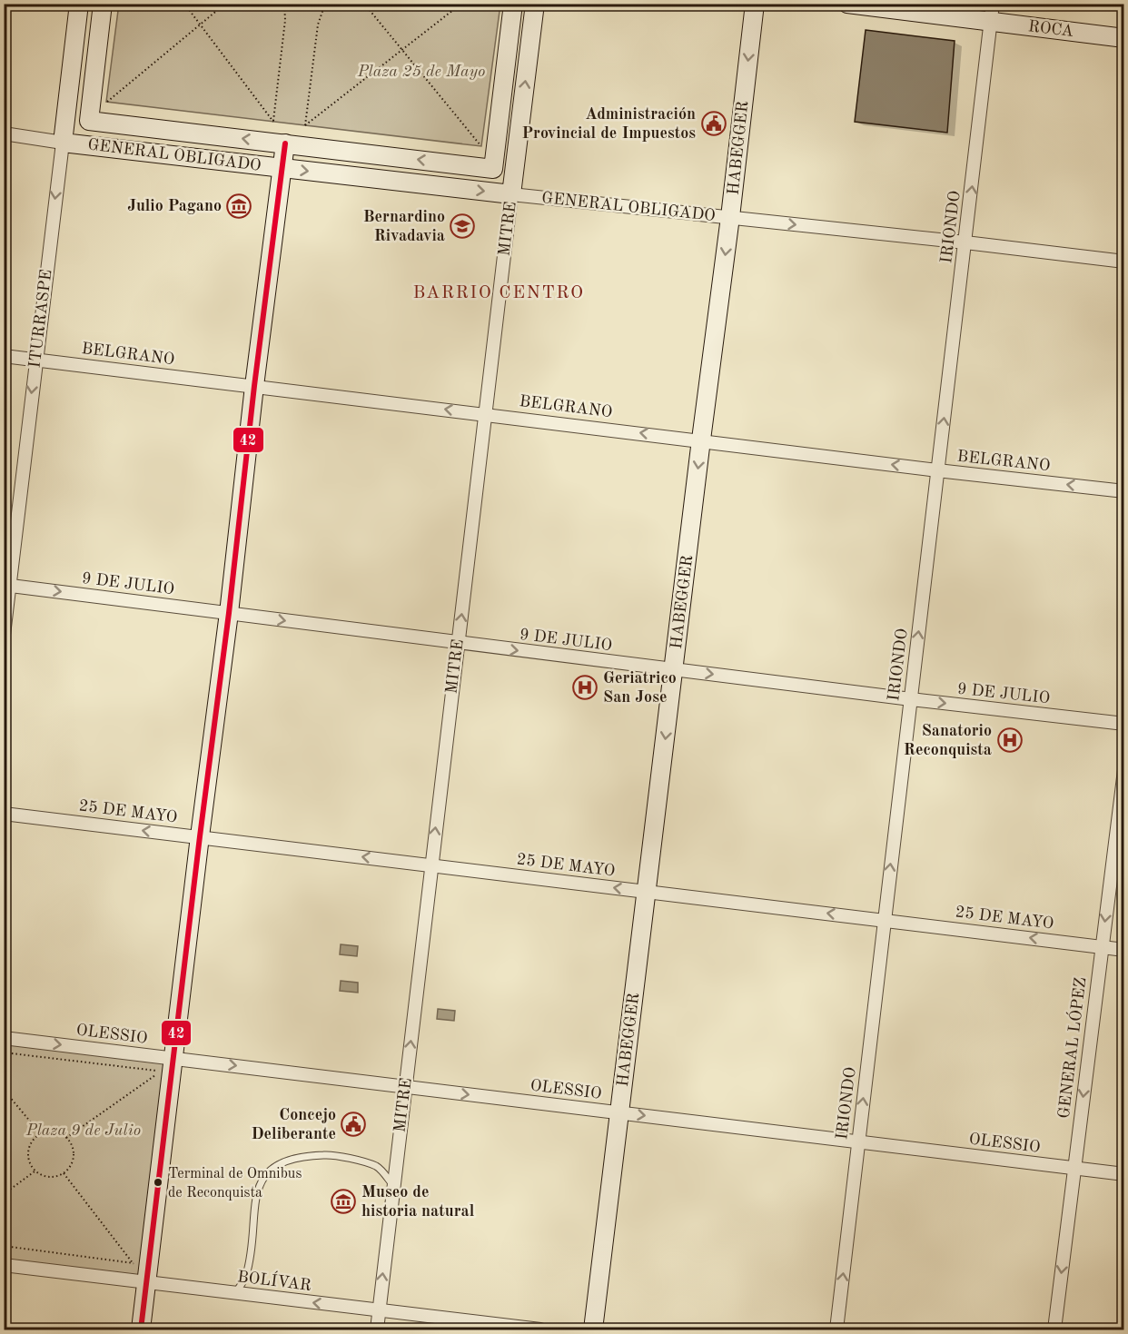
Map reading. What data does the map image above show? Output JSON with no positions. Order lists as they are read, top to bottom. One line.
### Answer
{"streets":{"main road":["ROCA","HABEGGER","GENERAL OBLIGADO","MITRE","ITURRASPE"],"street":["IRIONDO","BELGRANO","9 DE JULIO","25 DE MAYO","OLESSIO","GENERAL LÓPEZ","BOLÍVAR"]},"crossings":[["ROCA","IRIONDO"],["HABEGGER","GENERAL OBLIGADO"],["HABEGGER","BELGRANO"],["HABEGGER","9 DE JULIO"],["HABEGGER","25 DE MAYO"],["HABEGGER","OLESSIO"],["GENERAL OBLIGADO","IRIONDO"],["GENERAL OBLIGADO","MITRE"],["GENERAL OBLIGADO","ITURRASPE"],["IRIONDO","BELGRANO"],["IRIONDO","9 DE JULIO"],["IRIONDO","25 DE MAYO"],["IRIONDO","OLESSIO"],["MITRE","BELGRANO"],["MITRE","9 DE JULIO"],["MITRE","25 DE MAYO"],["MITRE","OLESSIO"],["MITRE","BOLÍVAR"],["ITURRASPE","BELGRANO"],["ITURRASPE","9 DE JULIO"],["25 DE MAYO","GENERAL LÓPEZ"],["OLESSIO","GENERAL LÓPEZ"]],"one_way":["HABEGGER","GENERAL OBLIGADO","IRIONDO","MITRE","ITURRASPE","BELGRANO","9 DE JULIO","25 DE MAYO","OLESSIO","GENERAL LÓPEZ"],"districts":["BARRIO CENTRO"],"parks":["Plaza 25 de Mayo","Plaza 9 de Julio"],"places":{"public building":["Administración Provincial de Impuestos","Concejo Deliberante"],"museum":["Julio Pagano","Museo de historia natural"],"school or university":["Bernardino Rivadavia"],"hospital":["Geriatrico San Jose","Sanatorio Reconquista"],"other":["Terminal de Omnibus de Reconquista"]},"lines":["transit line 42"]}
